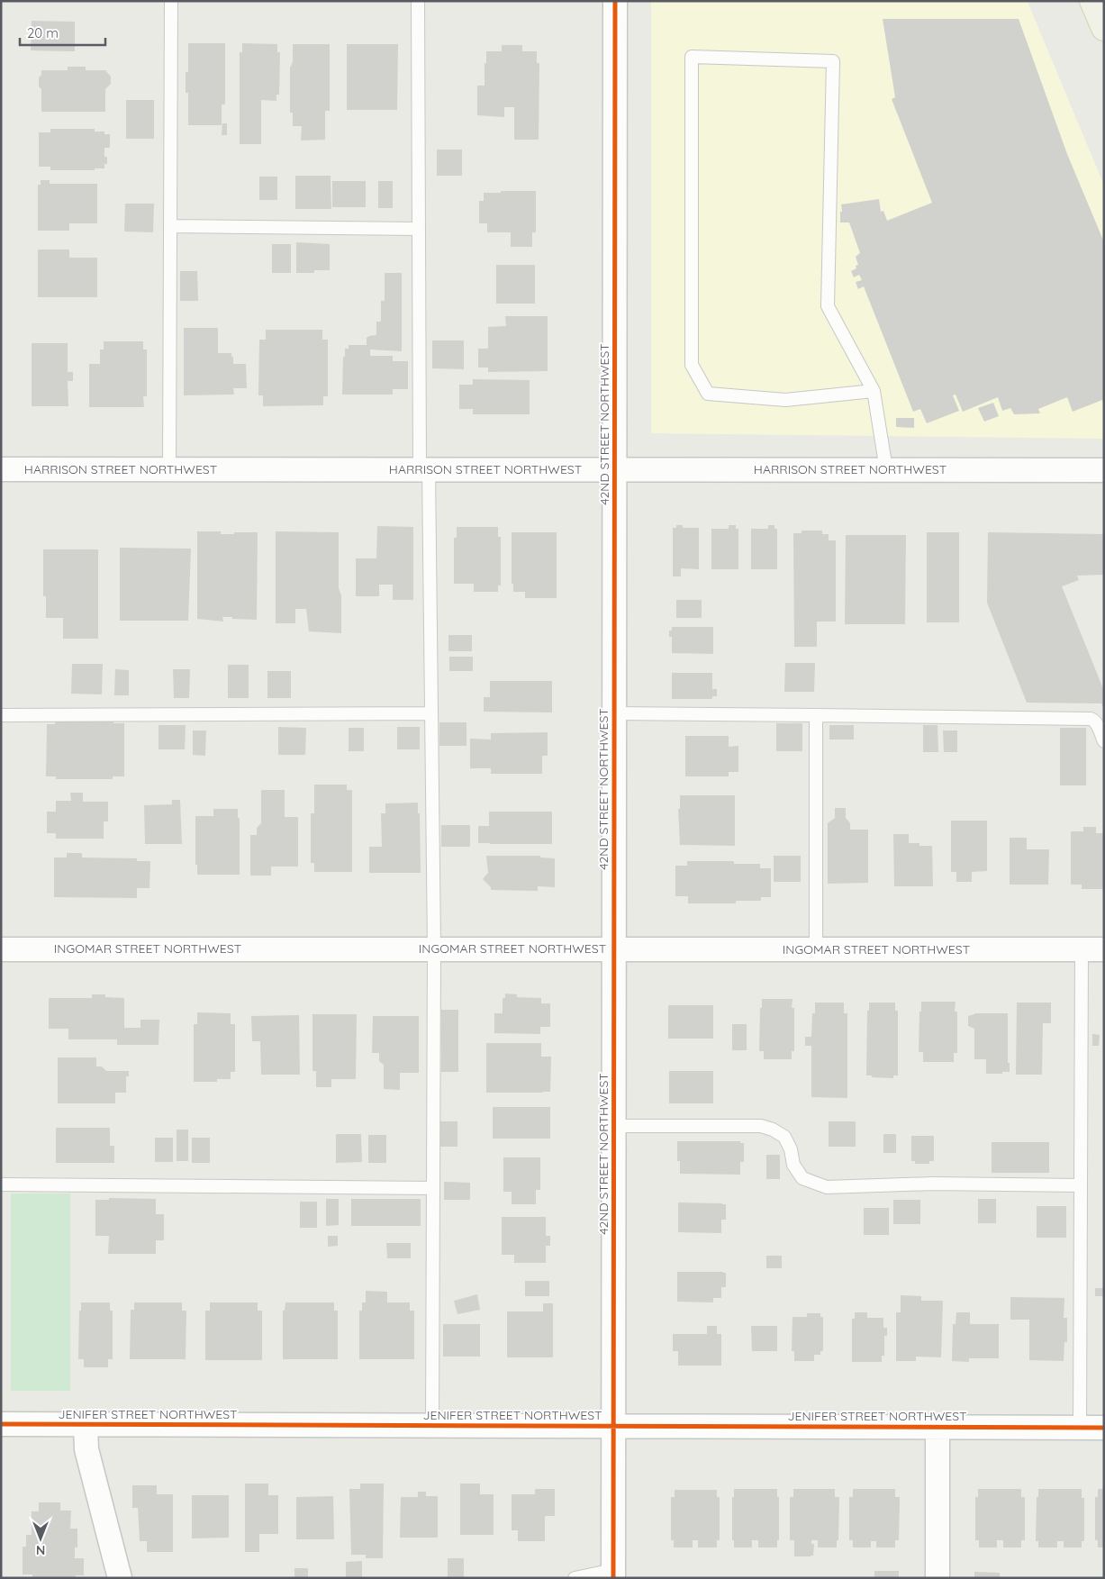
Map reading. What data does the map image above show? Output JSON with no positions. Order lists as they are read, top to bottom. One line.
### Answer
{"streets":{"street":["42ND STREET NORTHWEST","HARRISON STREET NORTHWEST","INGOMAR STREET NORTHWEST","JENIFER STREET NORTHWEST"]},"crossings":[["42ND STREET NORTHWEST","HARRISON STREET NORTHWEST"],["42ND STREET NORTHWEST","INGOMAR STREET NORTHWEST"],["42ND STREET NORTHWEST","JENIFER STREET NORTHWEST"]],"scale_bar":"20 m","north":"bottom"}
